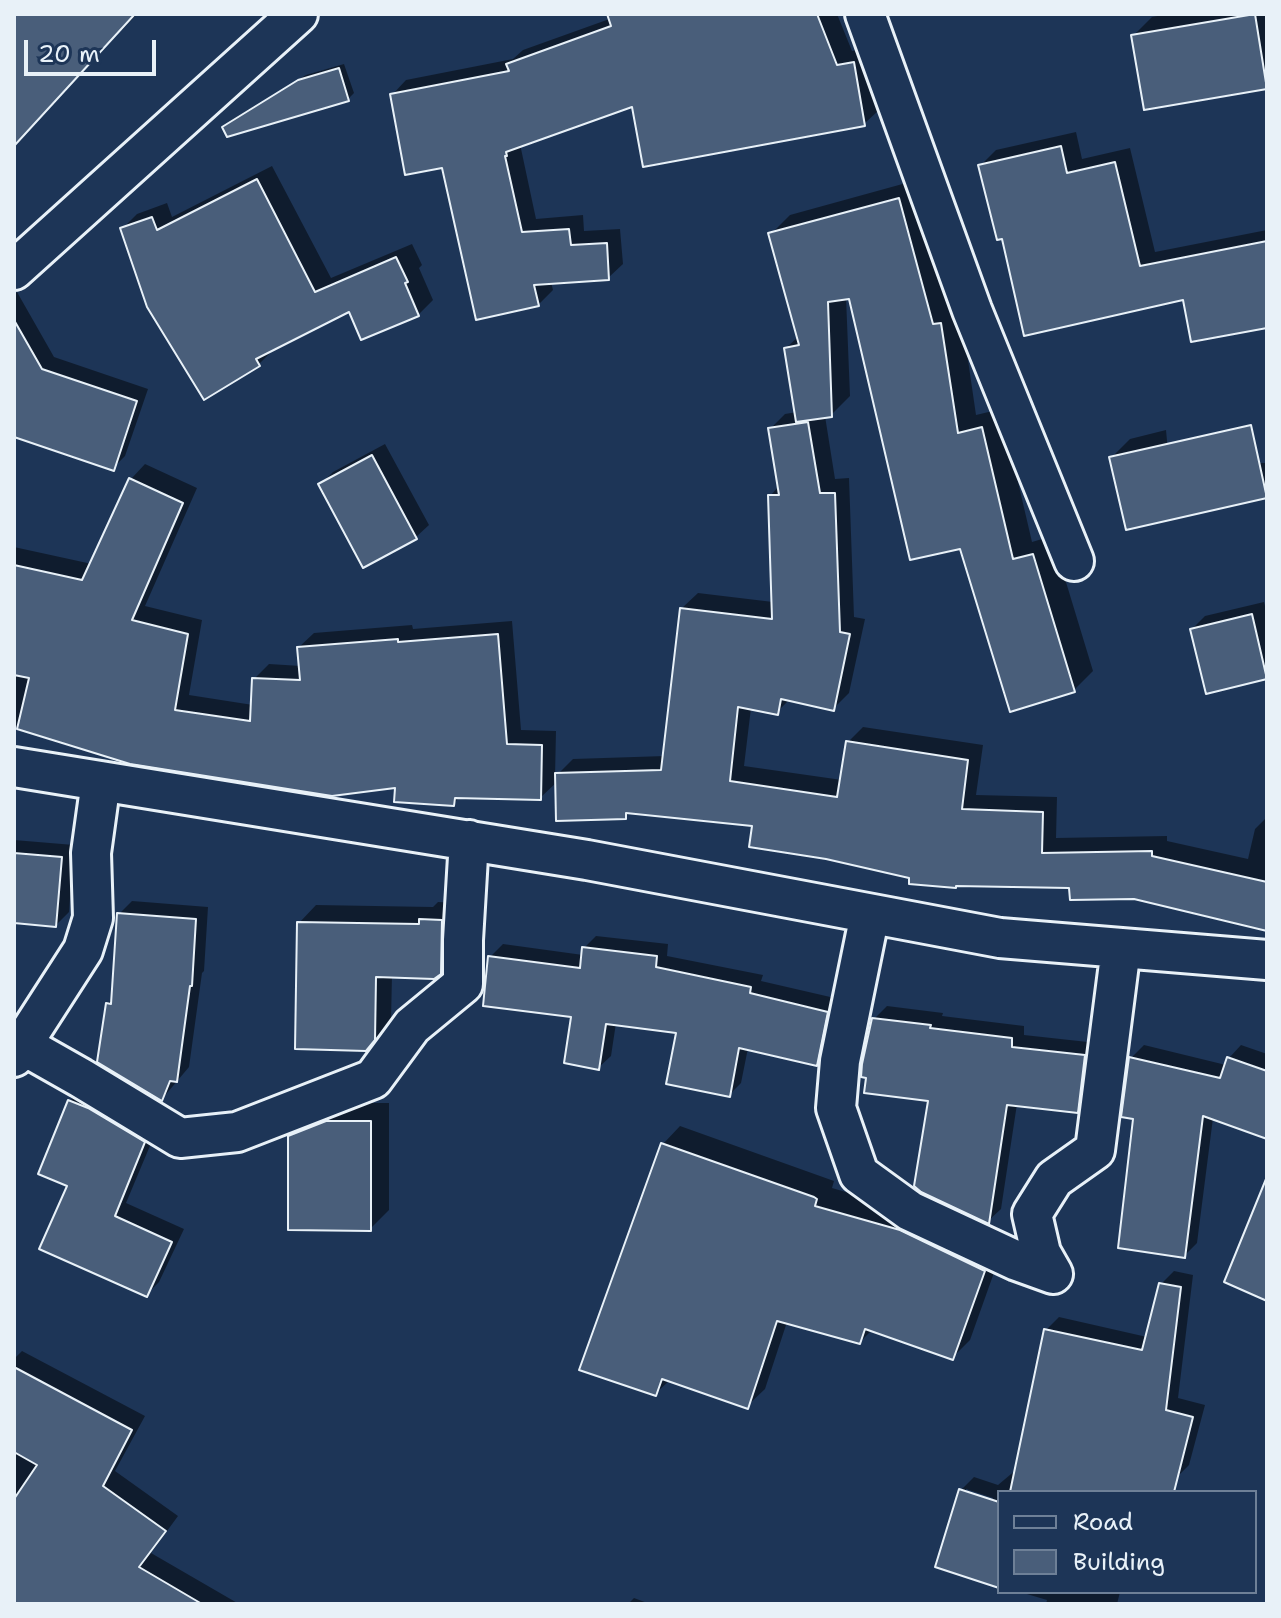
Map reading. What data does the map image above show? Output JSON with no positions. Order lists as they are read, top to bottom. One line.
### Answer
{"legend":["Road","Building"],"scale_bar":"20 m"}
